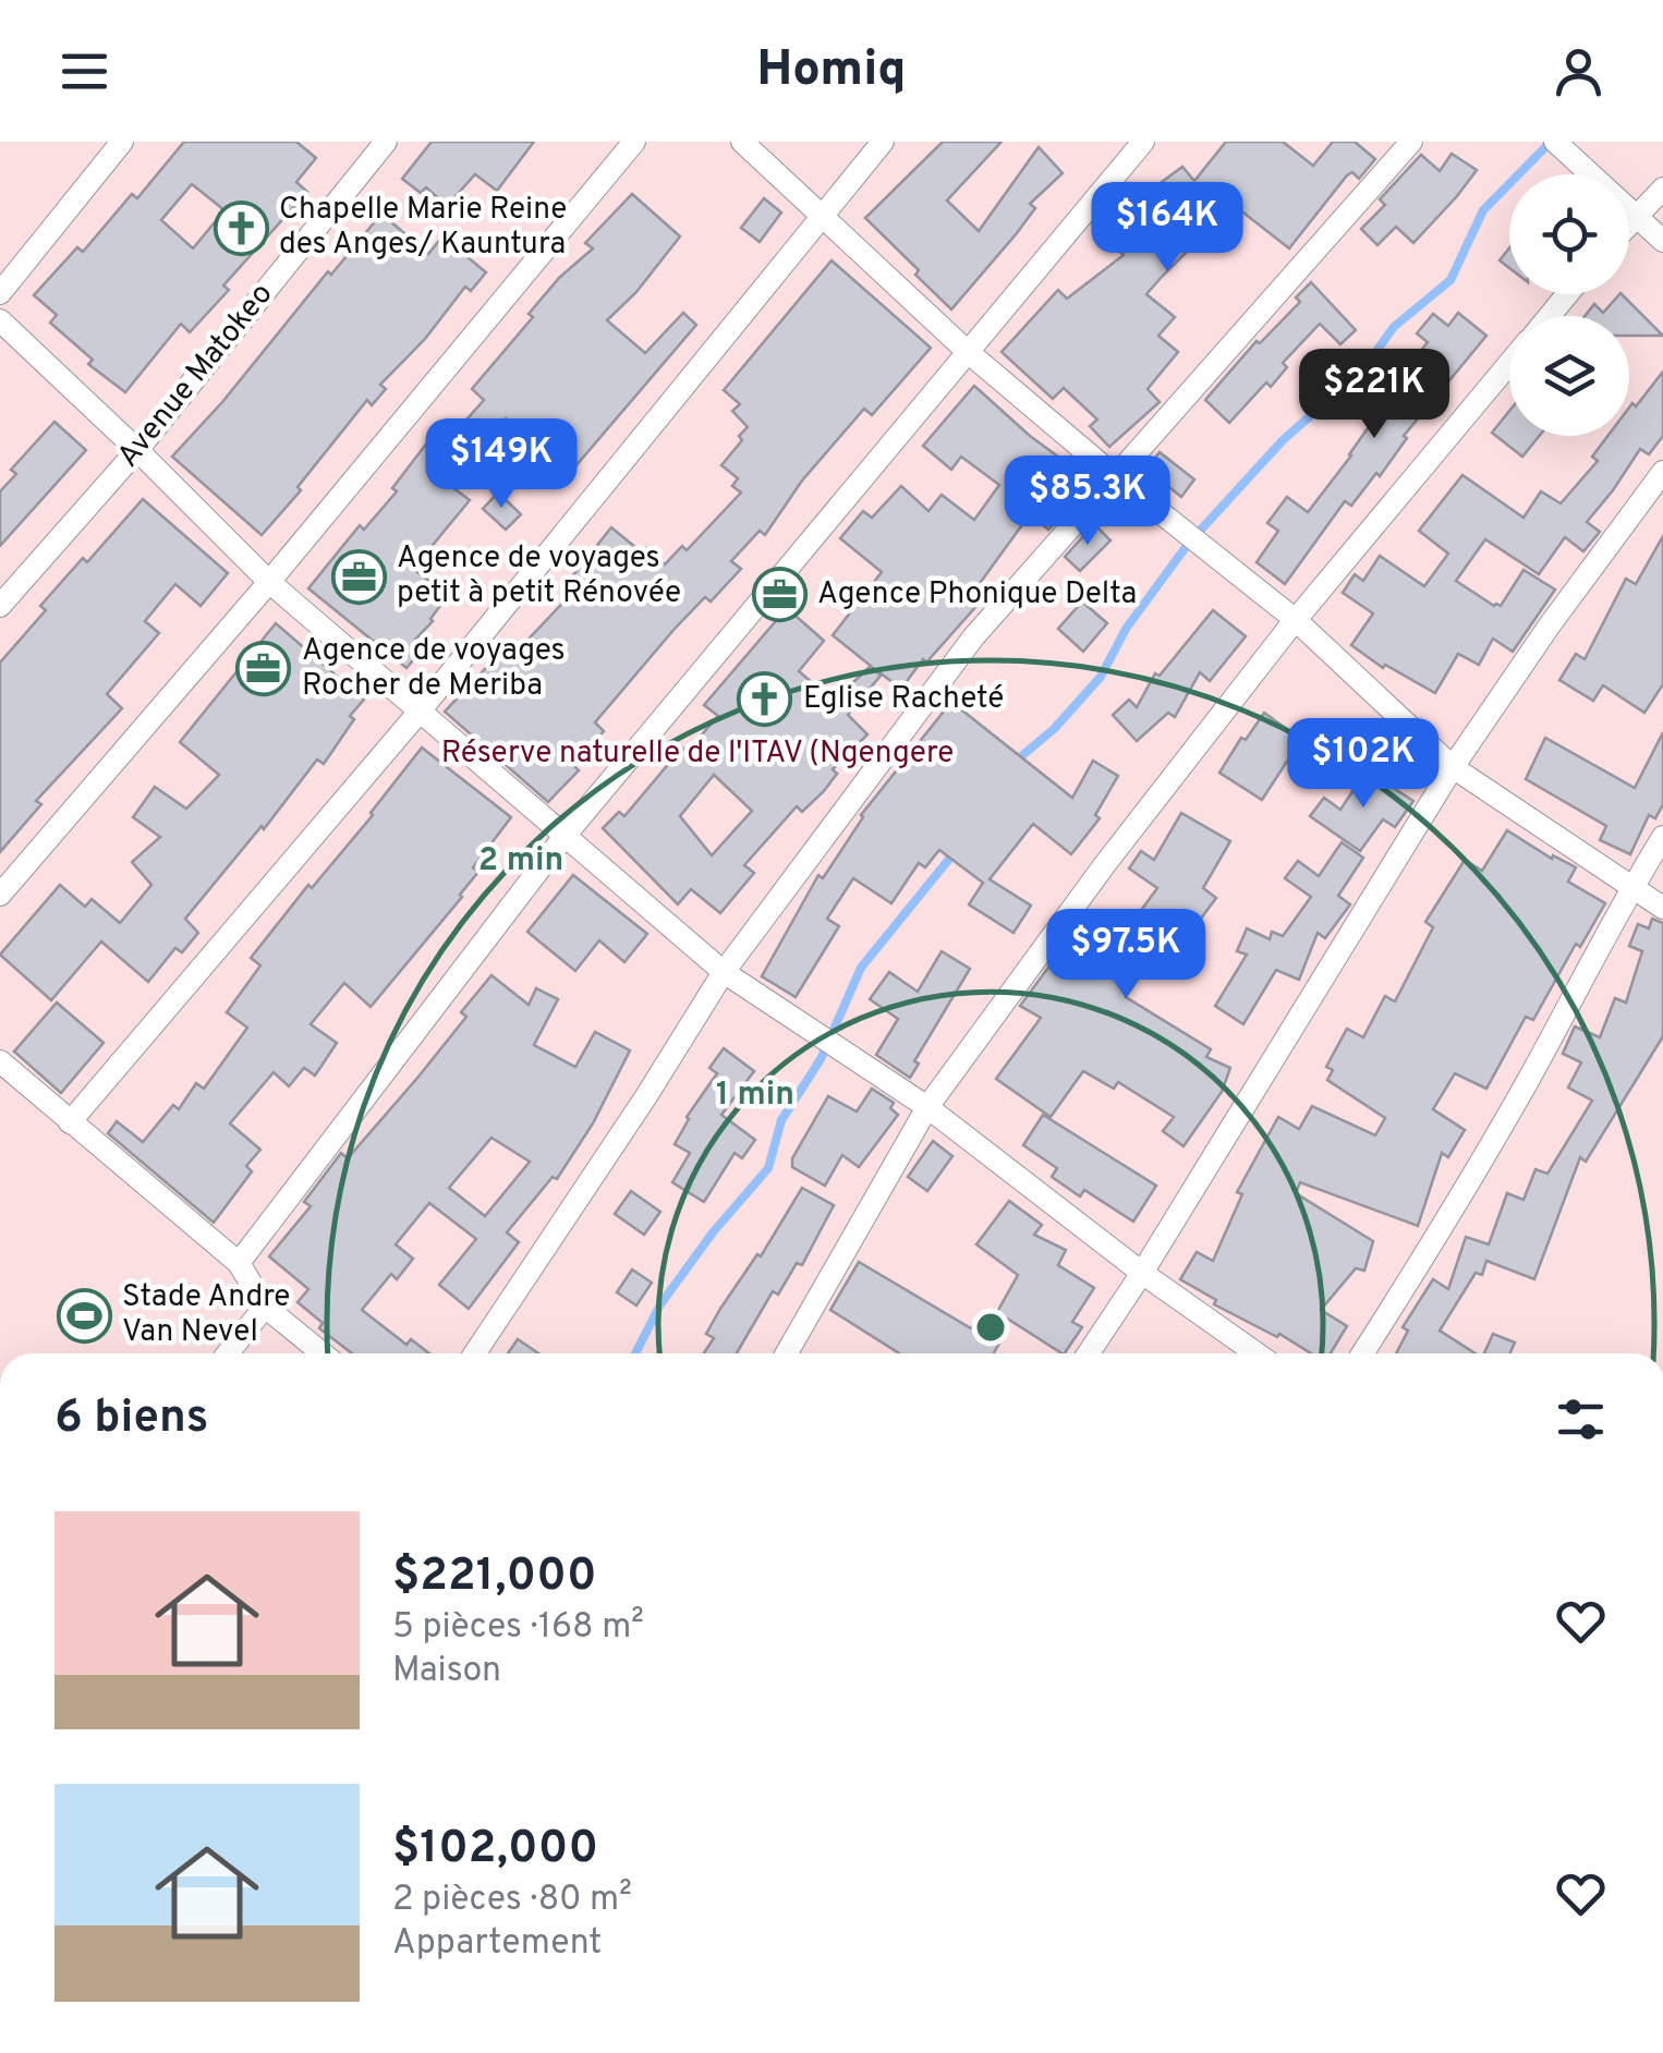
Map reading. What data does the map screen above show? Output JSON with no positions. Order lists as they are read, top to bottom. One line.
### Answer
{"streets":{"street":["Avenue Matokeo"]},"parks":["Réserve naturelle de l'ITAV (Ngengere"],"places":{"church":["Chapelle Marie Reine des Anges/ Kauntura","Eglise Racheté"],"office":["Agence de voyages petit à petit Rénovée","Agence Phonique Delta","Agence de voyages Rocher de Meriba"],"sports":["Stade Andre Van Nevel"]},"page":{"header":"Homiq","price":["$164K","$221K","$149K","$85.3K","$102K","$97.5K"],"heading":"6 biens","list":[{"name":"$221,000","note":"5 pièces · 168 m² · Maison"},{"name":"$102,000","note":"2 pièces · 80 m² · Appartement"}]},"rings":["2 min","1 min"]}
